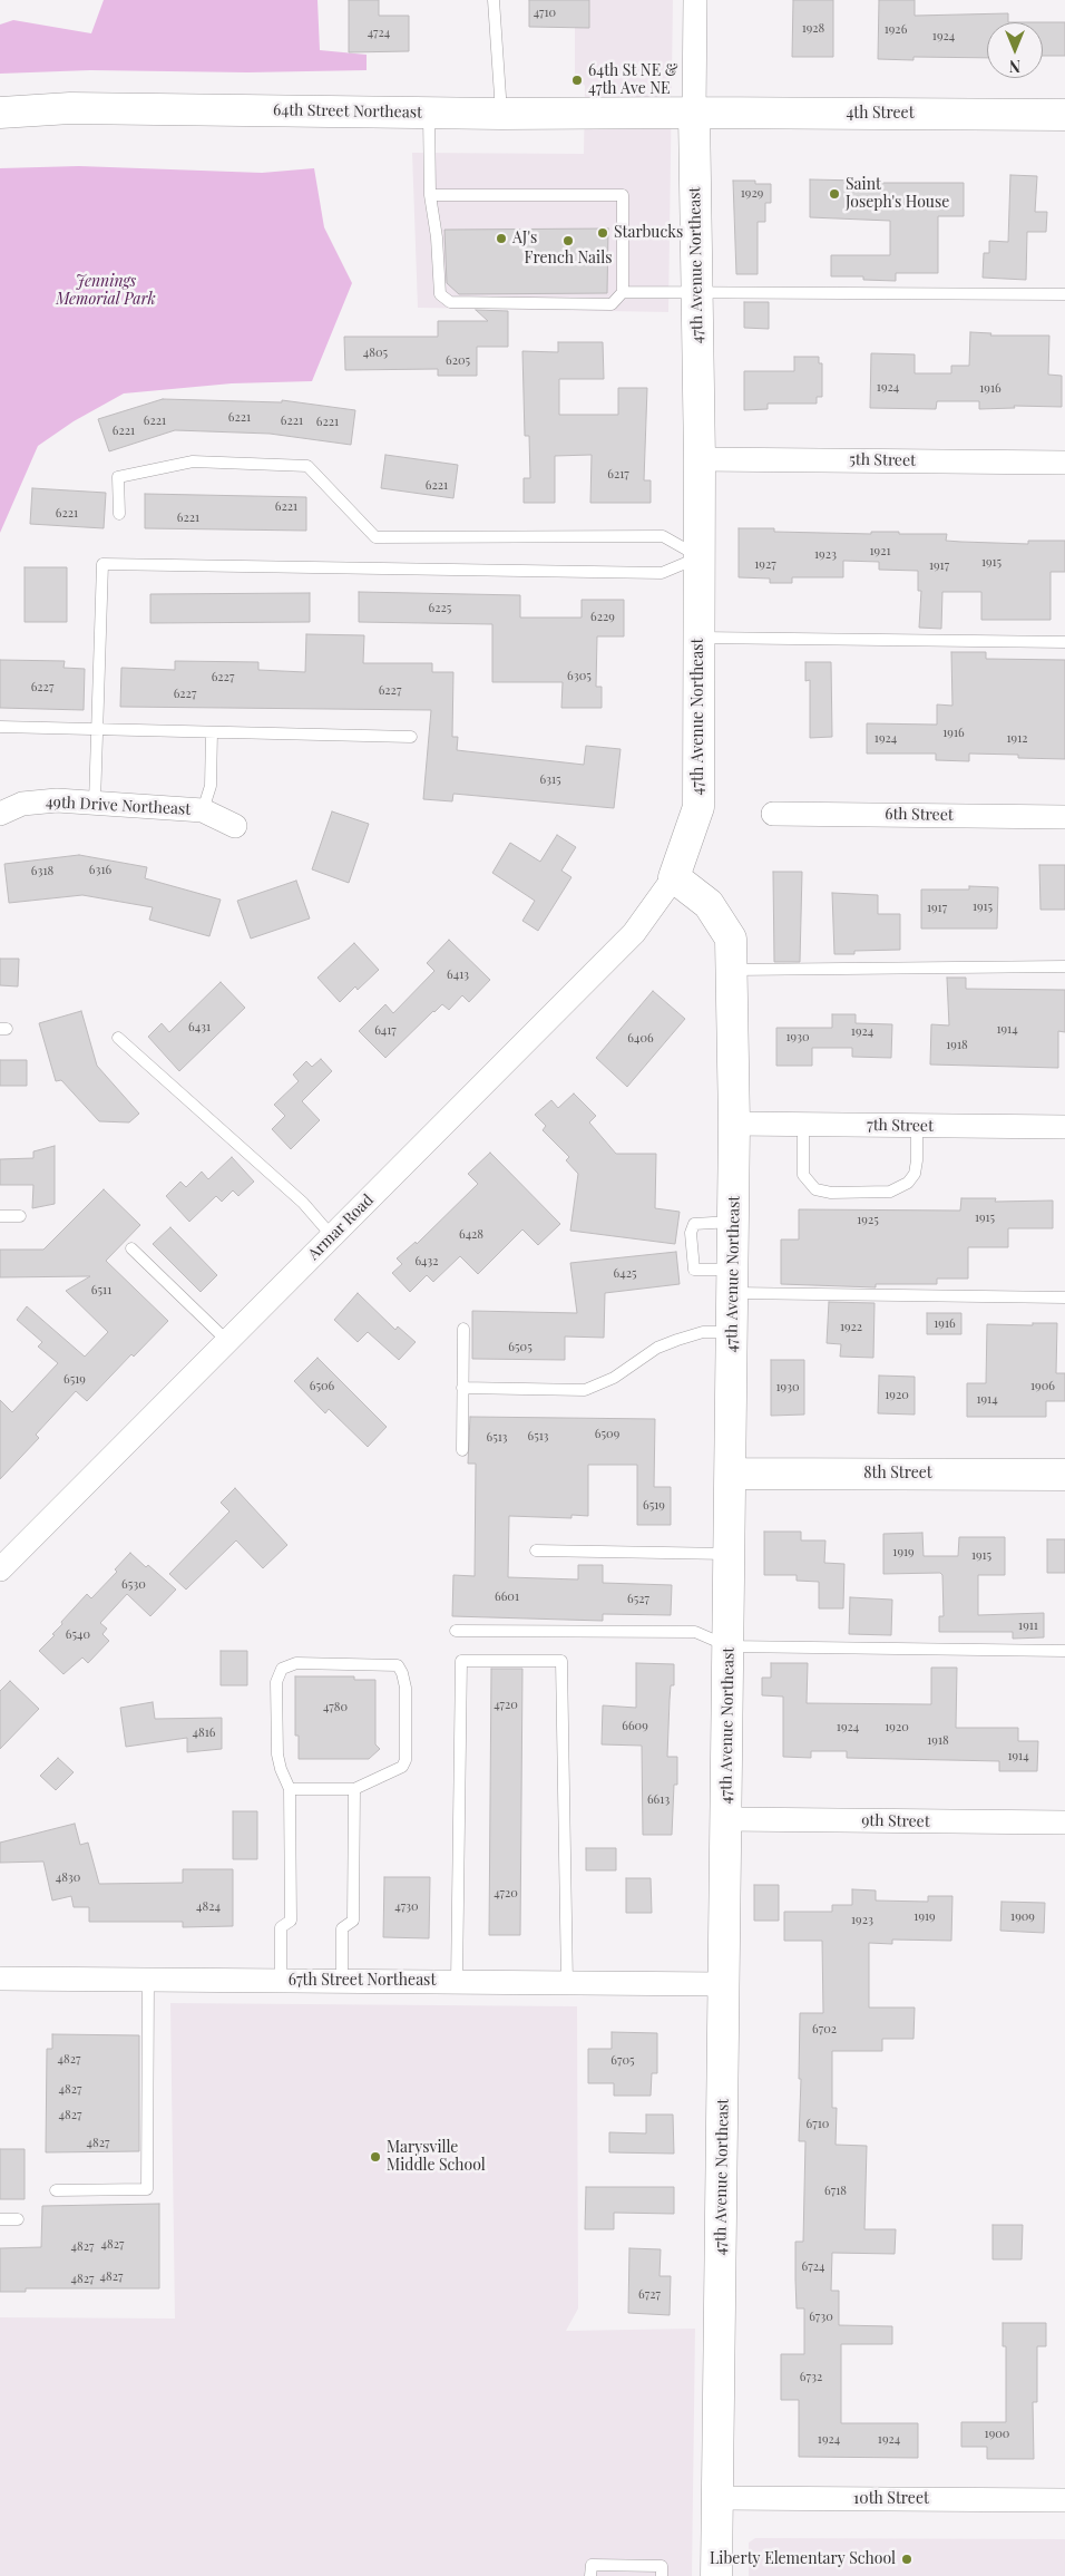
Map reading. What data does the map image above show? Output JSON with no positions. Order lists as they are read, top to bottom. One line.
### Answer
{"streets":{"street":["64th Street Northeast","4th Street","47th Avenue Northeast","5th Street","49th Drive Northeast","6th Street","7th Street","Armar Road","8th Street","9th Street","67th Street Northeast","10th Street"]},"crossings":[["64th Street Northeast","4th Street"],["64th Street Northeast","47th Avenue Northeast"],["4th Street","47th Avenue Northeast"],["47th Avenue Northeast","5th Street"],["47th Avenue Northeast","7th Street"],["47th Avenue Northeast","Armar Road"],["47th Avenue Northeast","8th Street"],["47th Avenue Northeast","9th Street"],["47th Avenue Northeast","67th Street Northeast"],["47th Avenue Northeast","10th Street"]],"parks":["Jennings Memorial Park"],"places":["64th St NE & 47th Ave NE","Saint Joseph's House","Starbucks","AJ's","French Nails","Marysville Middle School","Liberty Elementary School"],"house_numbers":["4710","1928","1926","4724","1924","1929","4805","6205","1924","1916","6221","6221","6221","6221","6221","6217","6221","6221","6221","6221","1921","1923","1915","1927","1917","6225","6229","6305","6227","6227","6227","6227","1916","1924","1912","6315","6316","6318","1915","1917","6413","6431","1914","6417","1924","1930","6406","1918","1915","1925","6428","6432","6425","6511","1916","1922","6505","6519","6506","1906","1930","1920","1914","6509","6513","6513","6519","1919","1915","6530","6601","6527","1911","6540","4720","4780","6609","1924","1920","4816","1918","1914","6613","4830","4720","4824","4730","1919","1909","1923","6702","4827","6705","4827","4827","6710","4827","6718","4827","4827","6724","4827","4827","6727","6730","6732","1900","1924","1924"],"north":"bottom"}
